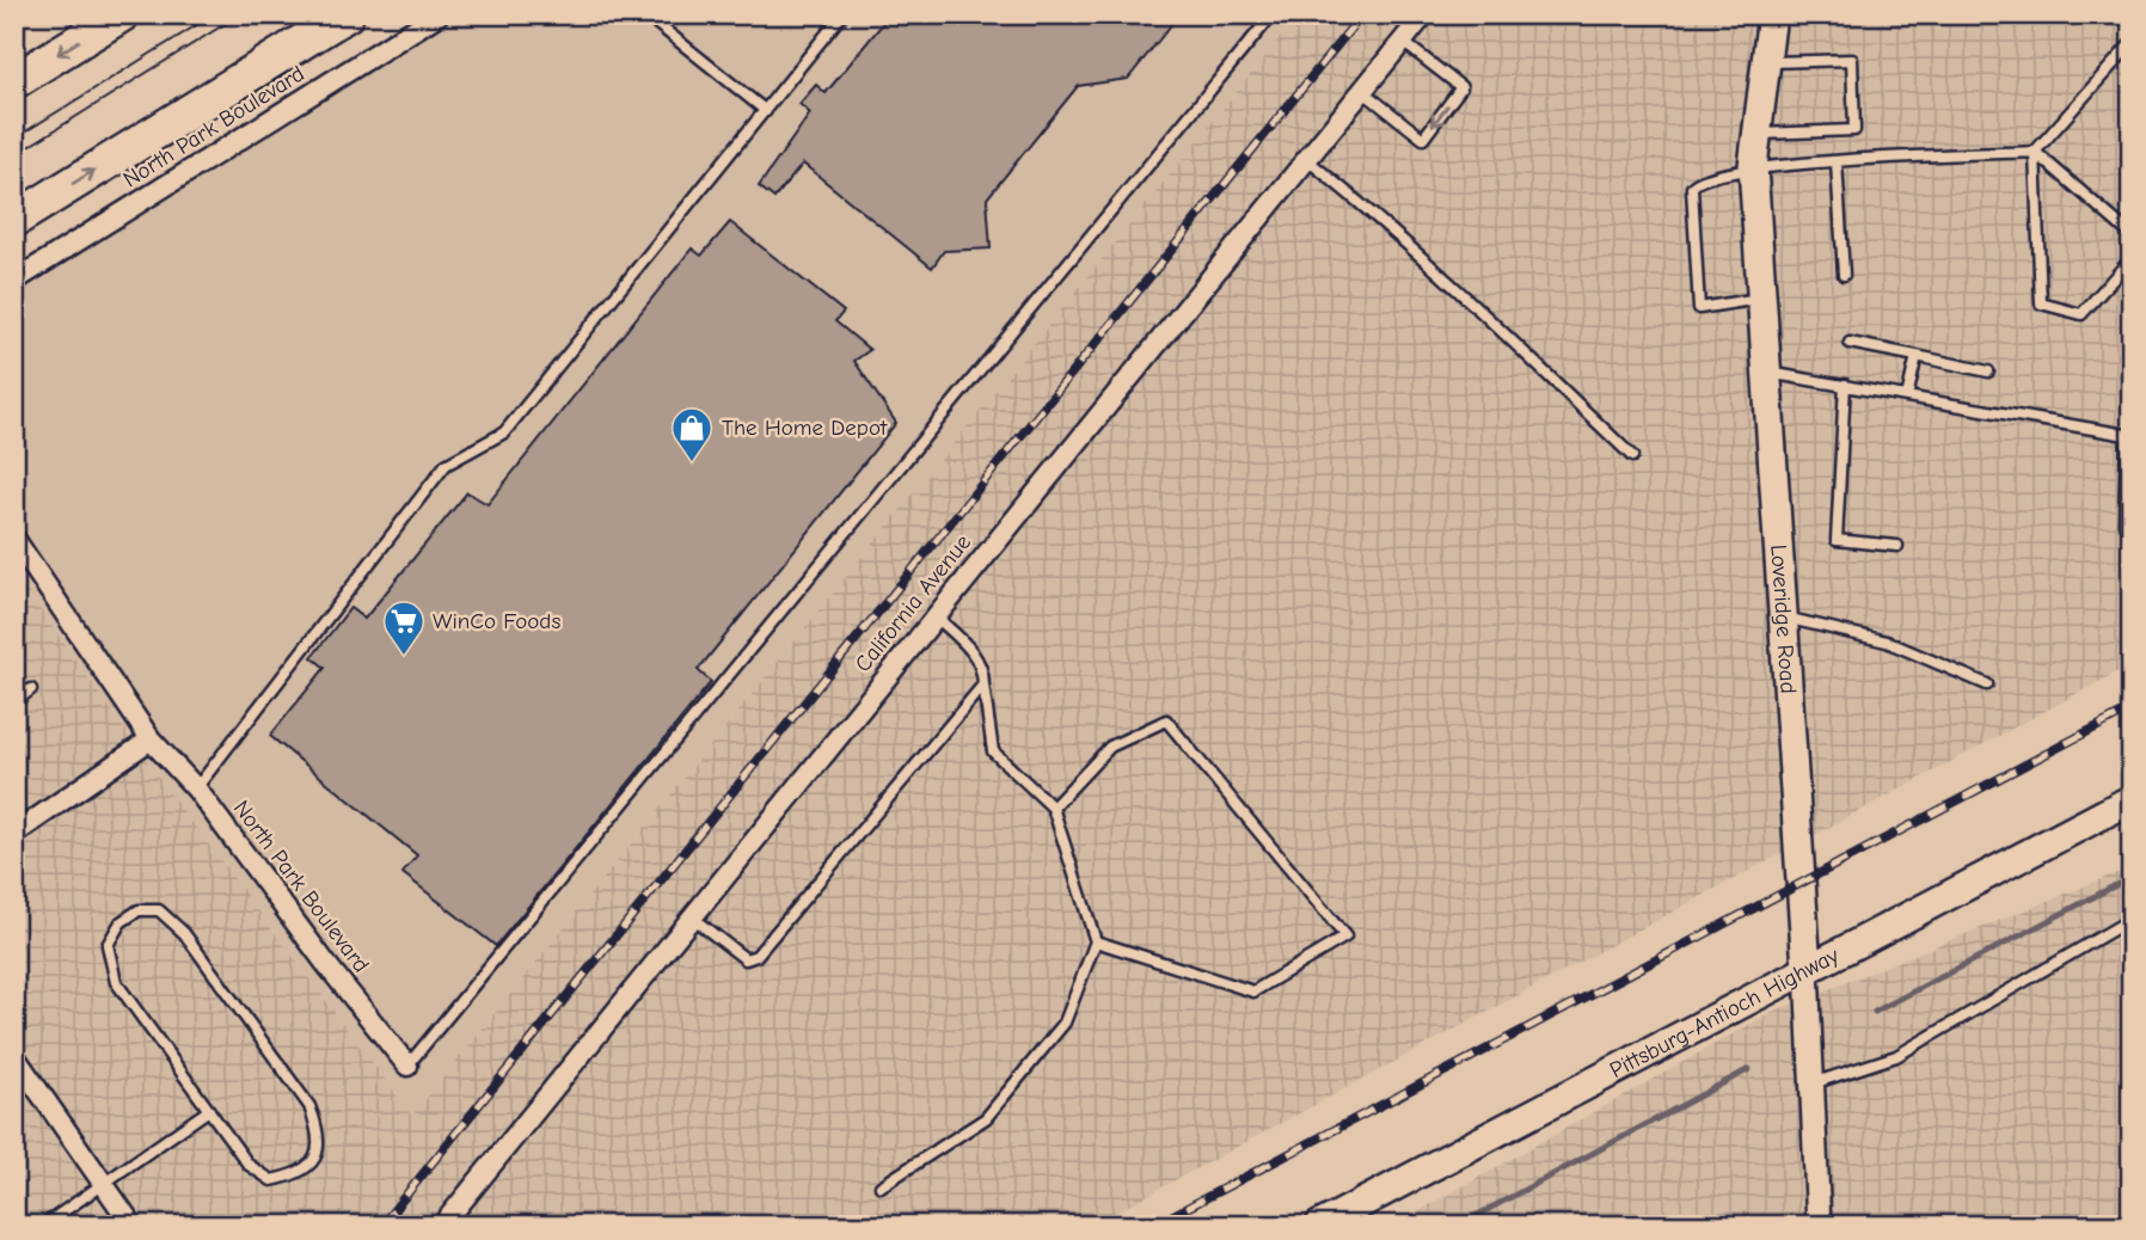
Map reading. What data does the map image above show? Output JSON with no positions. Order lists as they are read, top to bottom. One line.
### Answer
{"streets":{"main road":["Loveridge Road","Pittsburg-Antioch Highway"],"street":["North Park Boulevard","California Avenue"]},"crossings":[["Loveridge Road","Pittsburg-Antioch Highway"]],"places":{"shop":["The Home Depot"],"supermarket":["WinCo Foods"]}}
